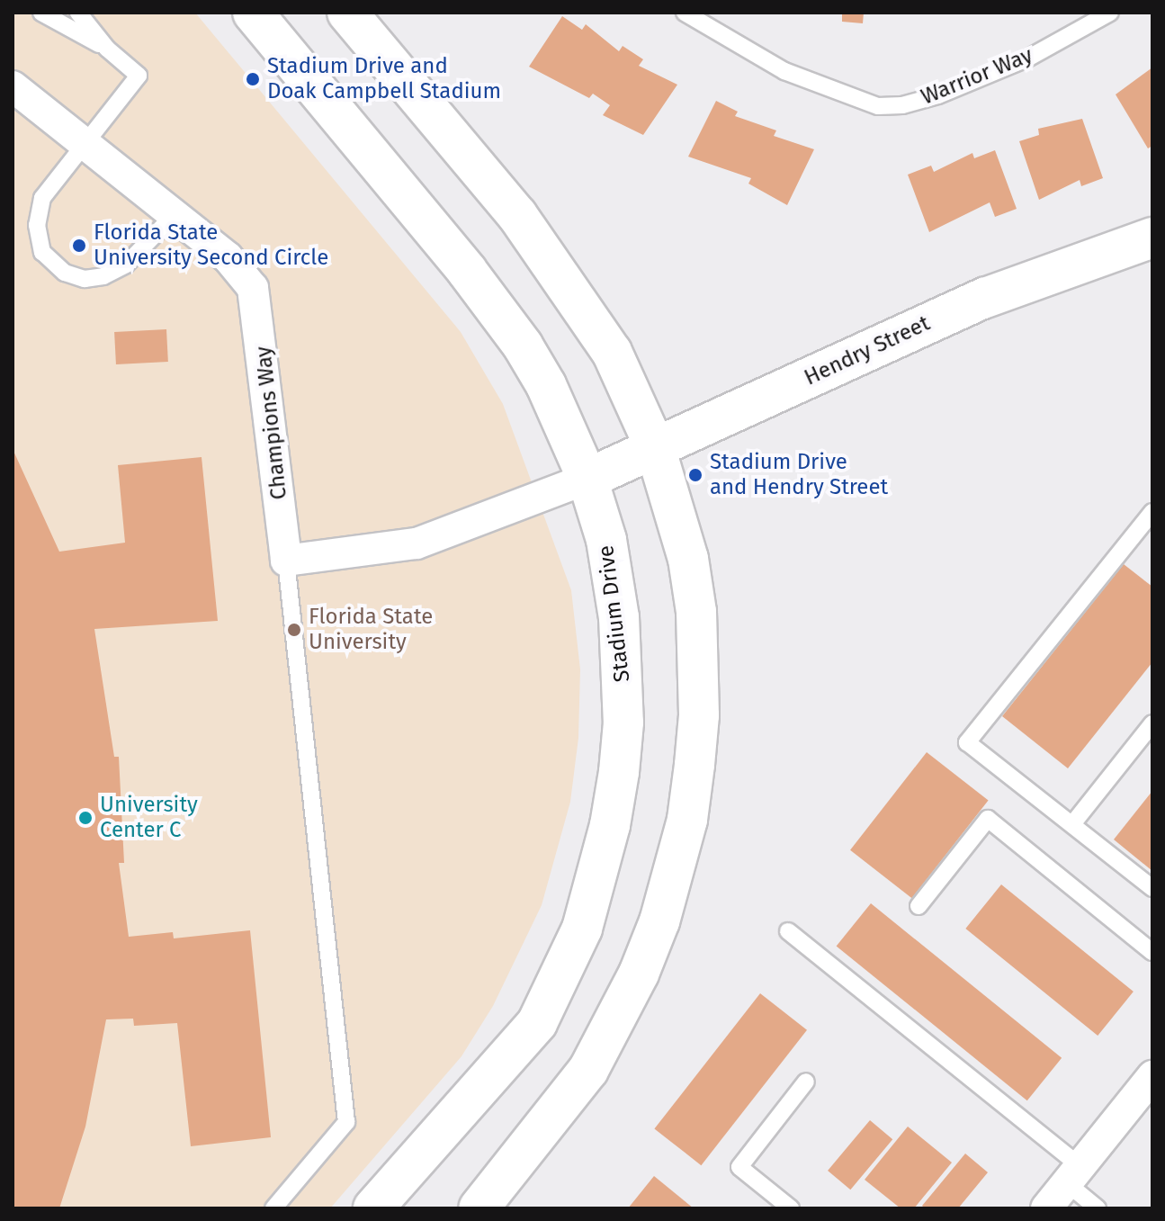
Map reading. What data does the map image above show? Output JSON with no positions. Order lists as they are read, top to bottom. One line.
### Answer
{"streets":{"main road":["Hendry Street","Stadium Drive"],"street":["Champions Way"],"lane":["Warrior Way"]},"crossings":[["Hendry Street","Stadium Drive"]],"places":["Stadium Drive and Doak Campbell Stadium","Florida State University Second Circle","Stadium Drive and Hendry Street","Florida State University","University Center C"]}
